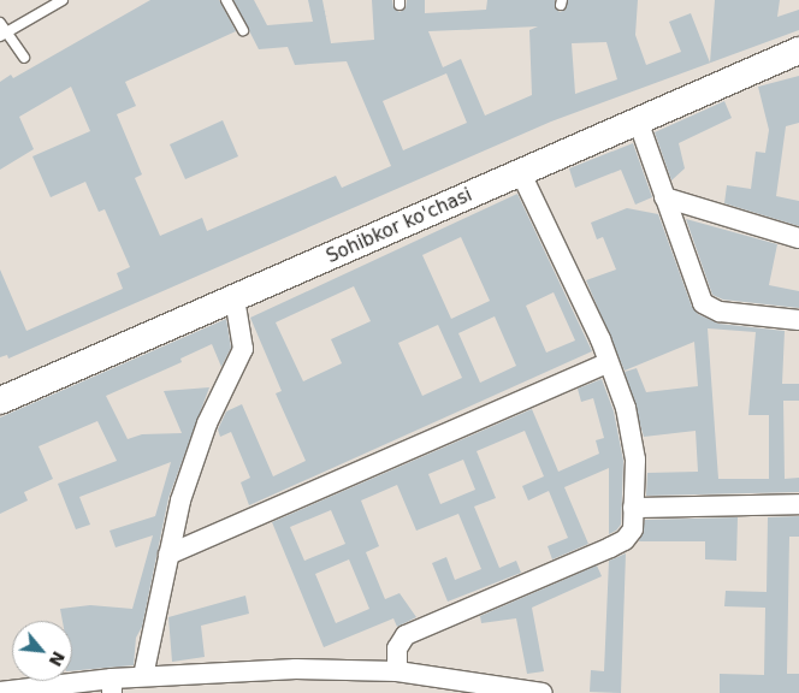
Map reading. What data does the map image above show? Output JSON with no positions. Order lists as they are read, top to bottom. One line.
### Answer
{"streets":{"street":["Sohibkor ko'chasi"]},"north":"bottom right"}
